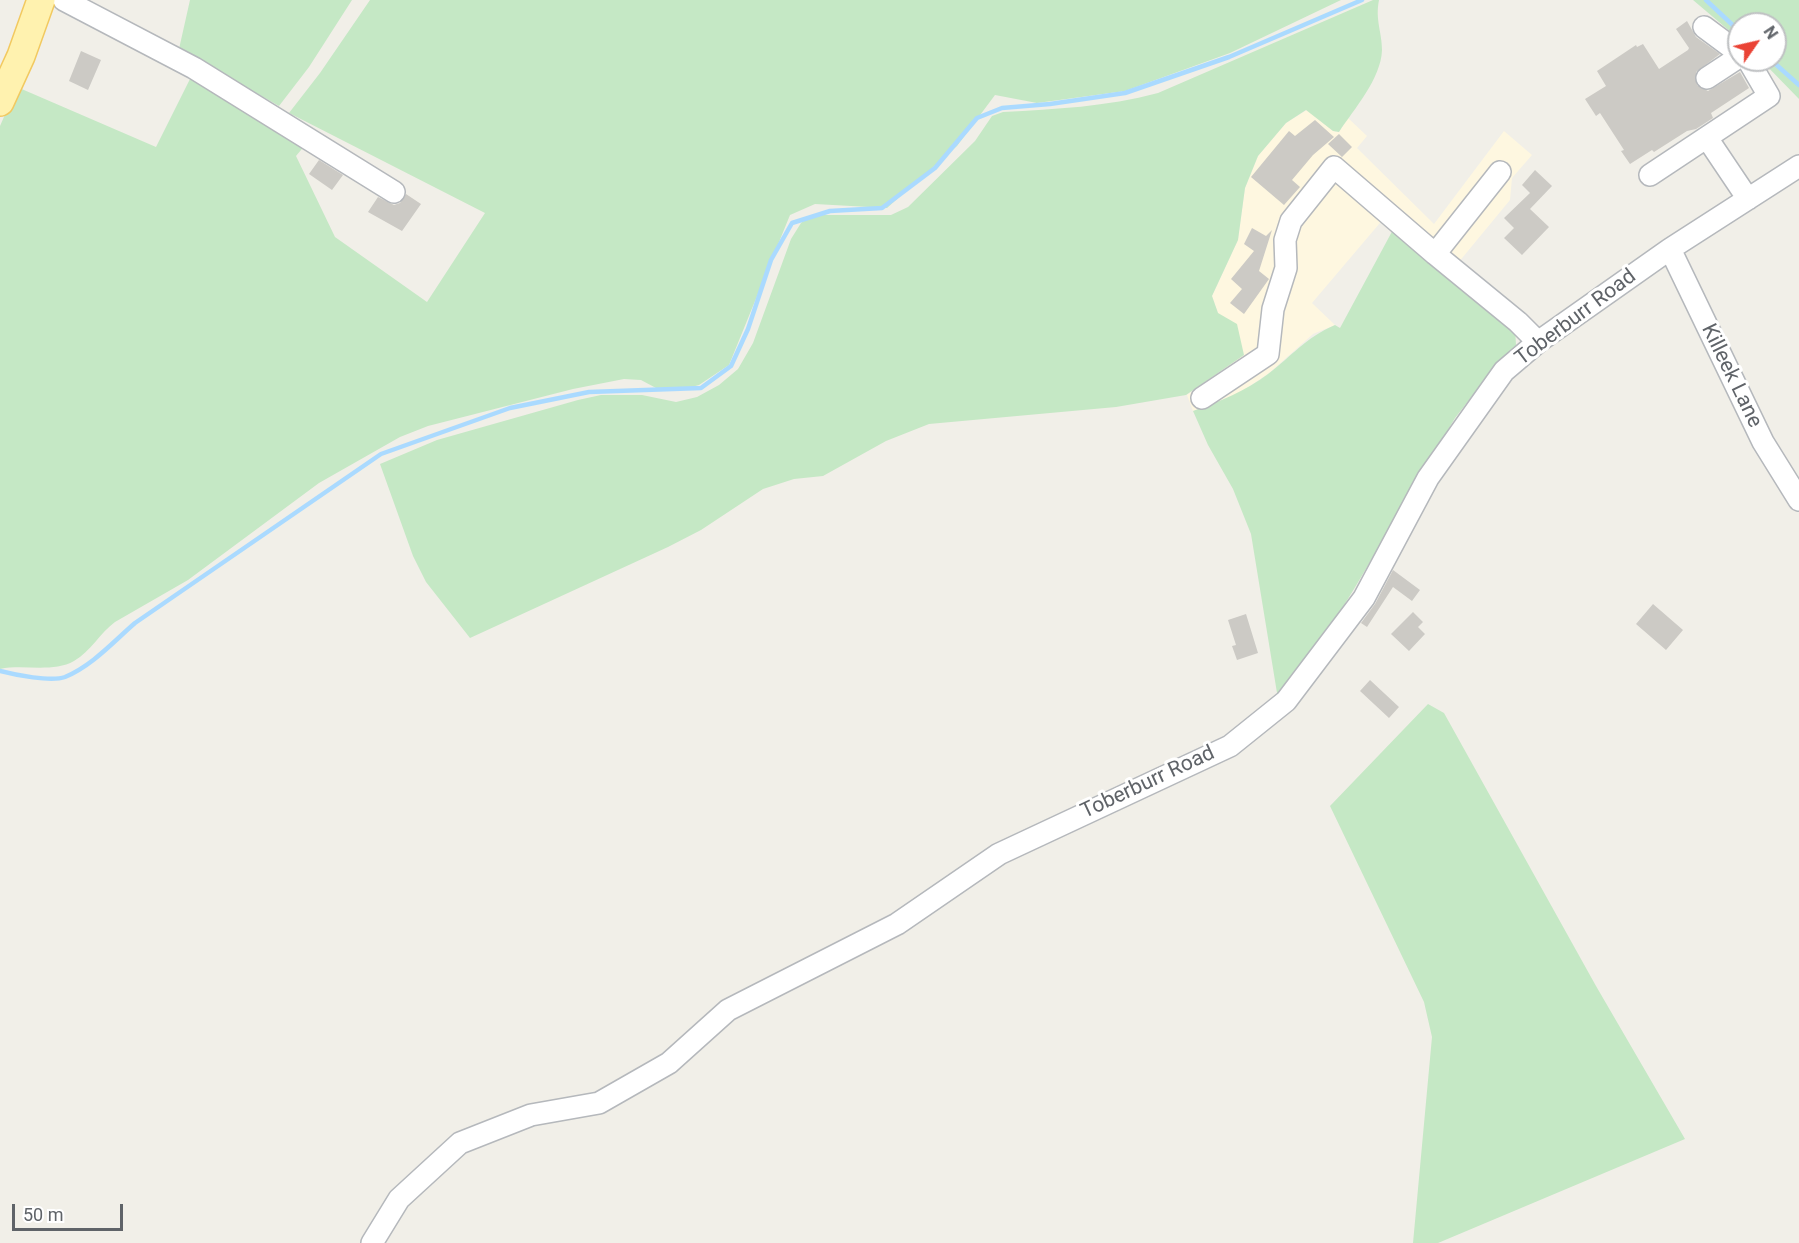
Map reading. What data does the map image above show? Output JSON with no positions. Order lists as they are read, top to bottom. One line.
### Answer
{"streets":{"street":["Toberburr Road","Killeek Lane"]},"crossings":[["Toberburr Road","Killeek Lane"]],"scale_bar":"50 m","north":"top right"}
